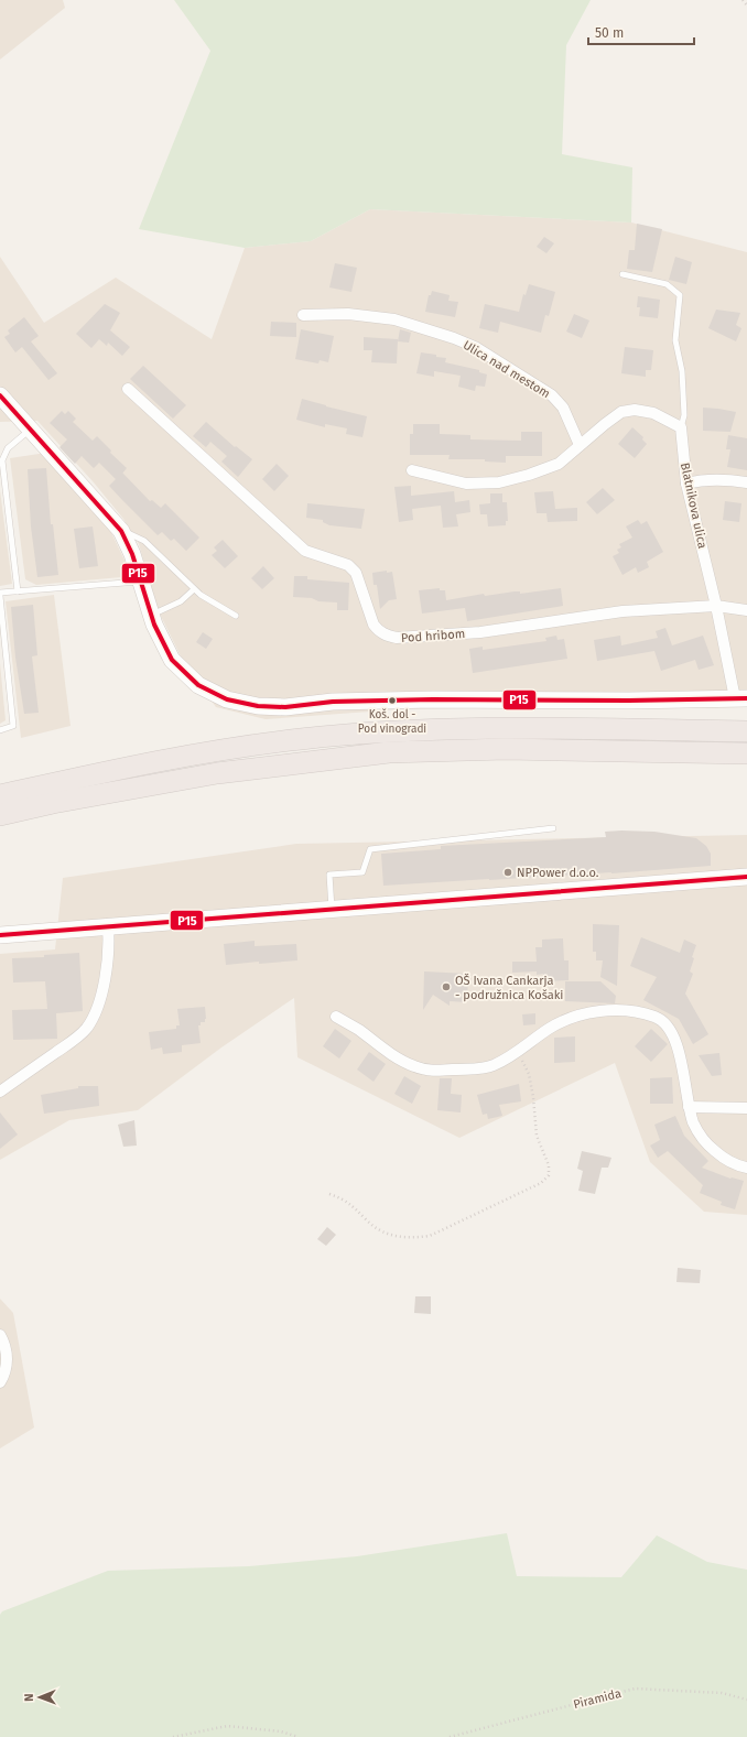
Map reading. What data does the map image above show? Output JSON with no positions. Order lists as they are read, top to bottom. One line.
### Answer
{"streets":{"street":["Ulica nad mestom","Blatnikova ulica","Pod hribom"],"path":["Piramida"]},"crossings":[["Blatnikova ulica","Pod hribom"]],"places":["Koš. dol - Pod vinogradi","NPPower d.o.o.","OŠ Ivana Cankarja - podružnica Košaki"],"lines":["transit line P15"],"scale_bar":"50 m","north":"left"}
